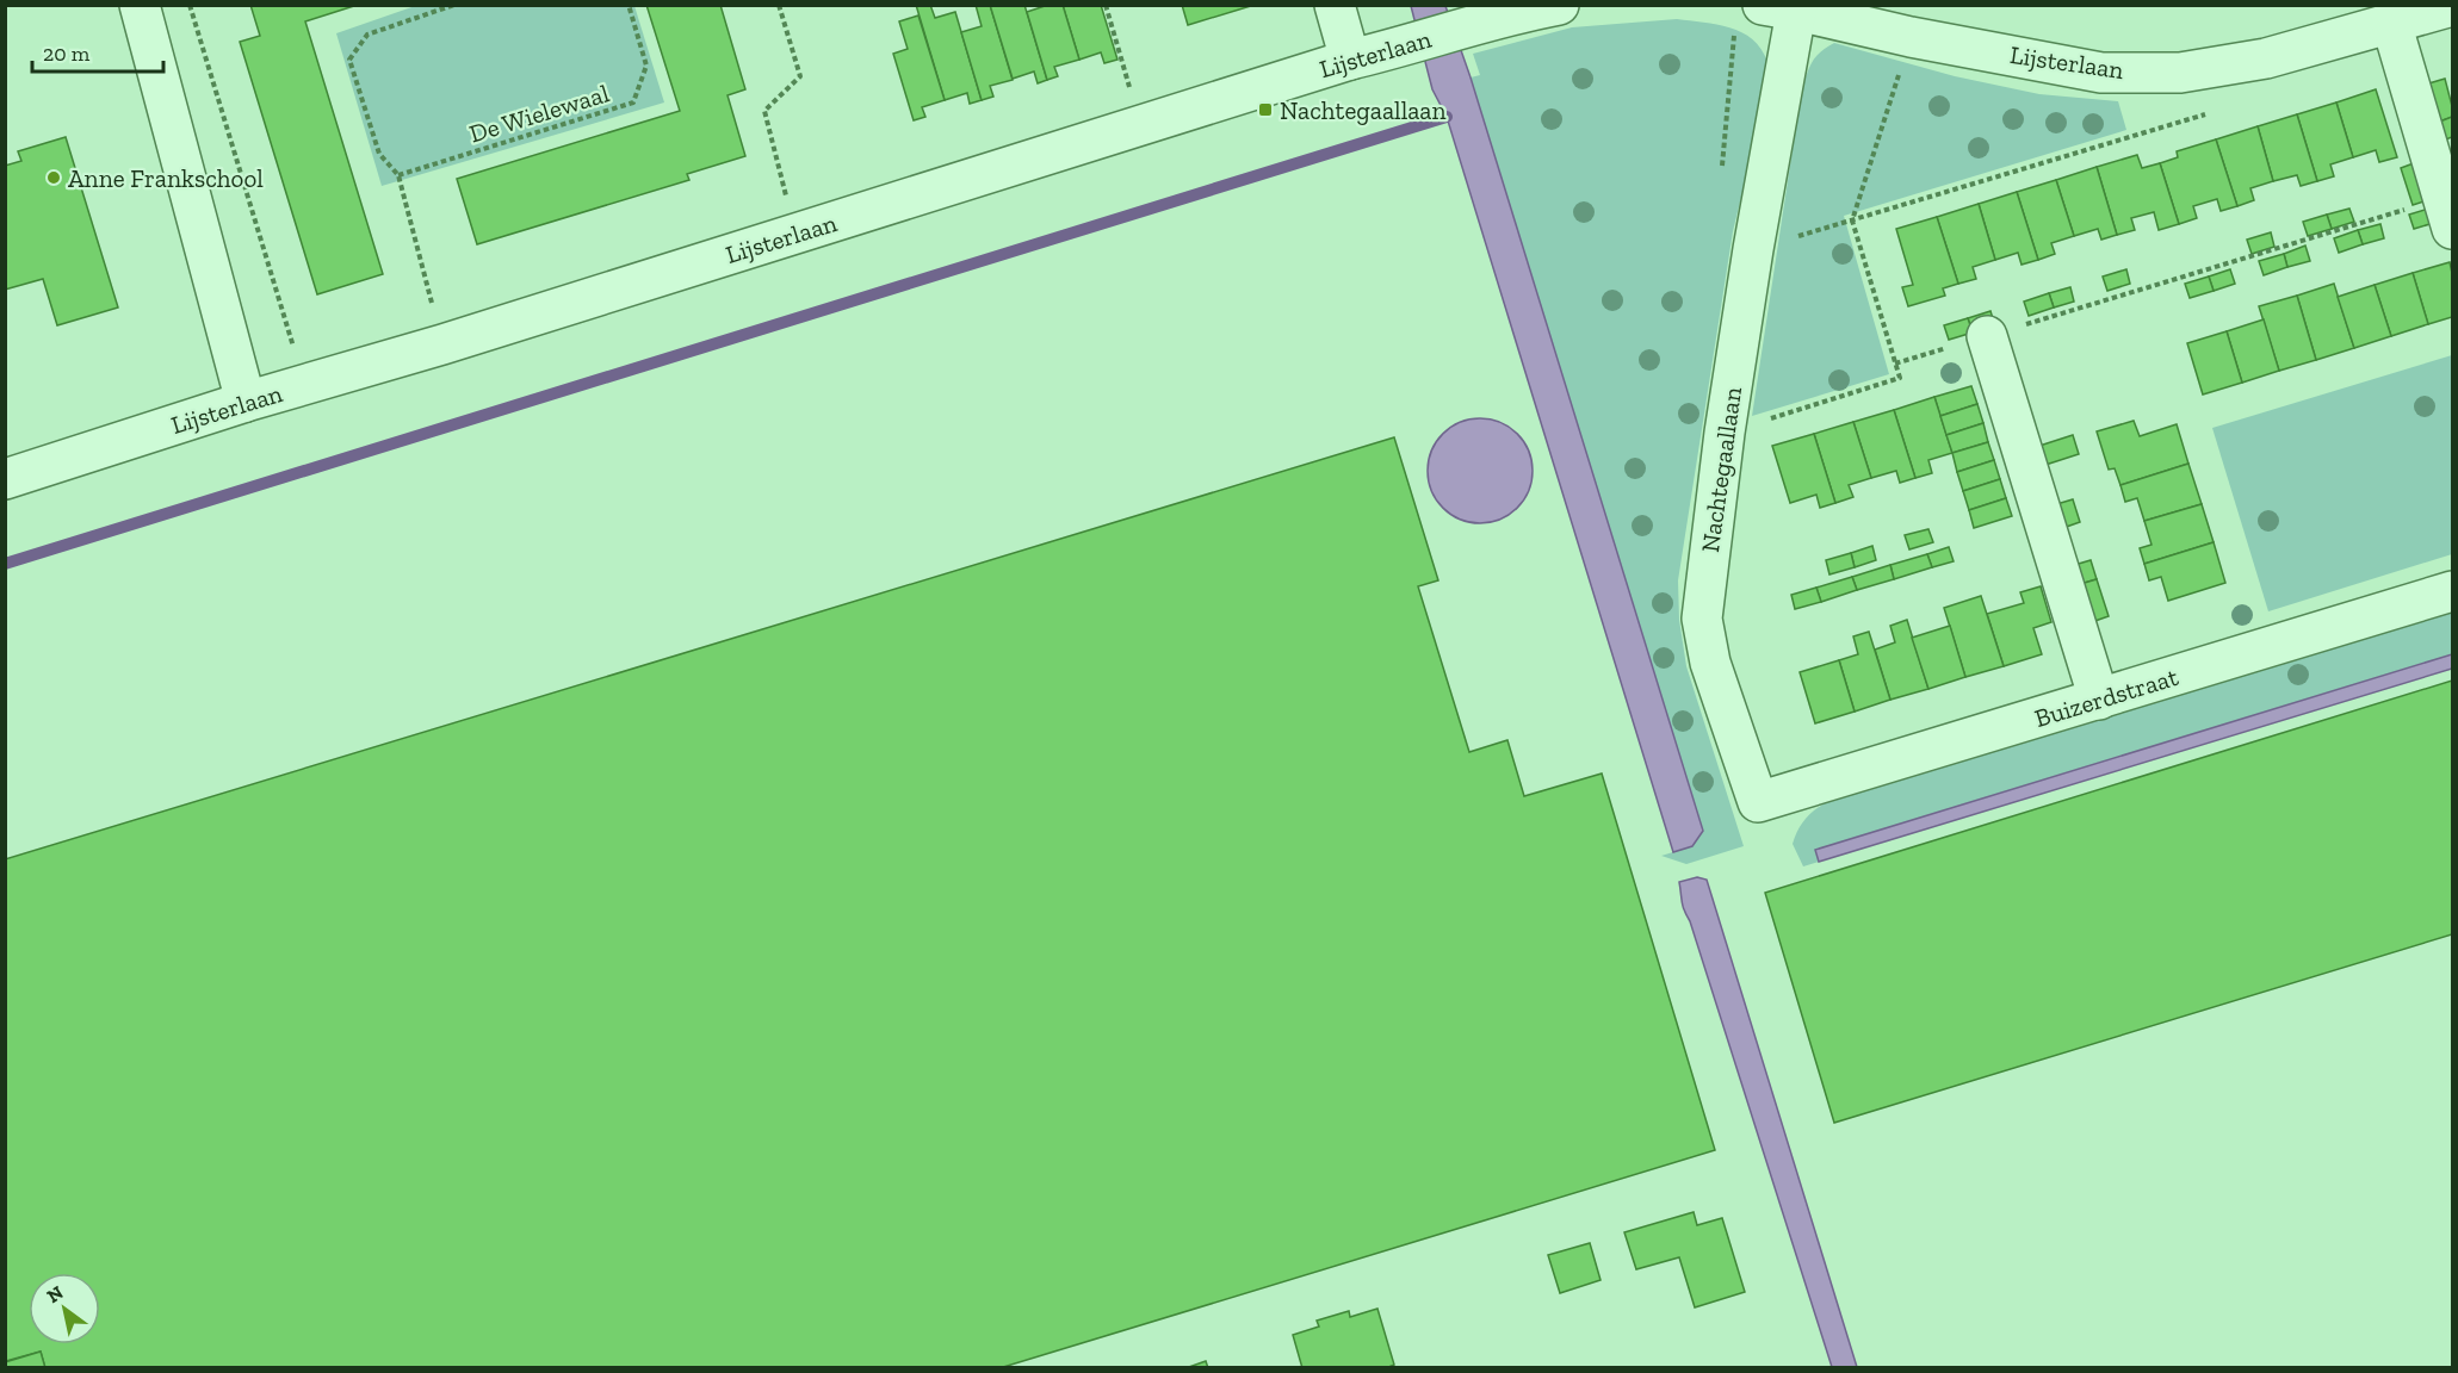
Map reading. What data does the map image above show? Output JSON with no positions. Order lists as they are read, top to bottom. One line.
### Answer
{"streets":{"street":["Lijsterlaan","Nachtegaallaan","Buizerdstraat"],"path":["De Wielewaal"]},"crossings":[["Lijsterlaan","Nachtegaallaan"],["Nachtegaallaan","Buizerdstraat"]],"places":{"transit":["Nachtegaallaan"],"other":["Anne Frankschool"]},"scale_bar":"20 m","north":"top left"}
